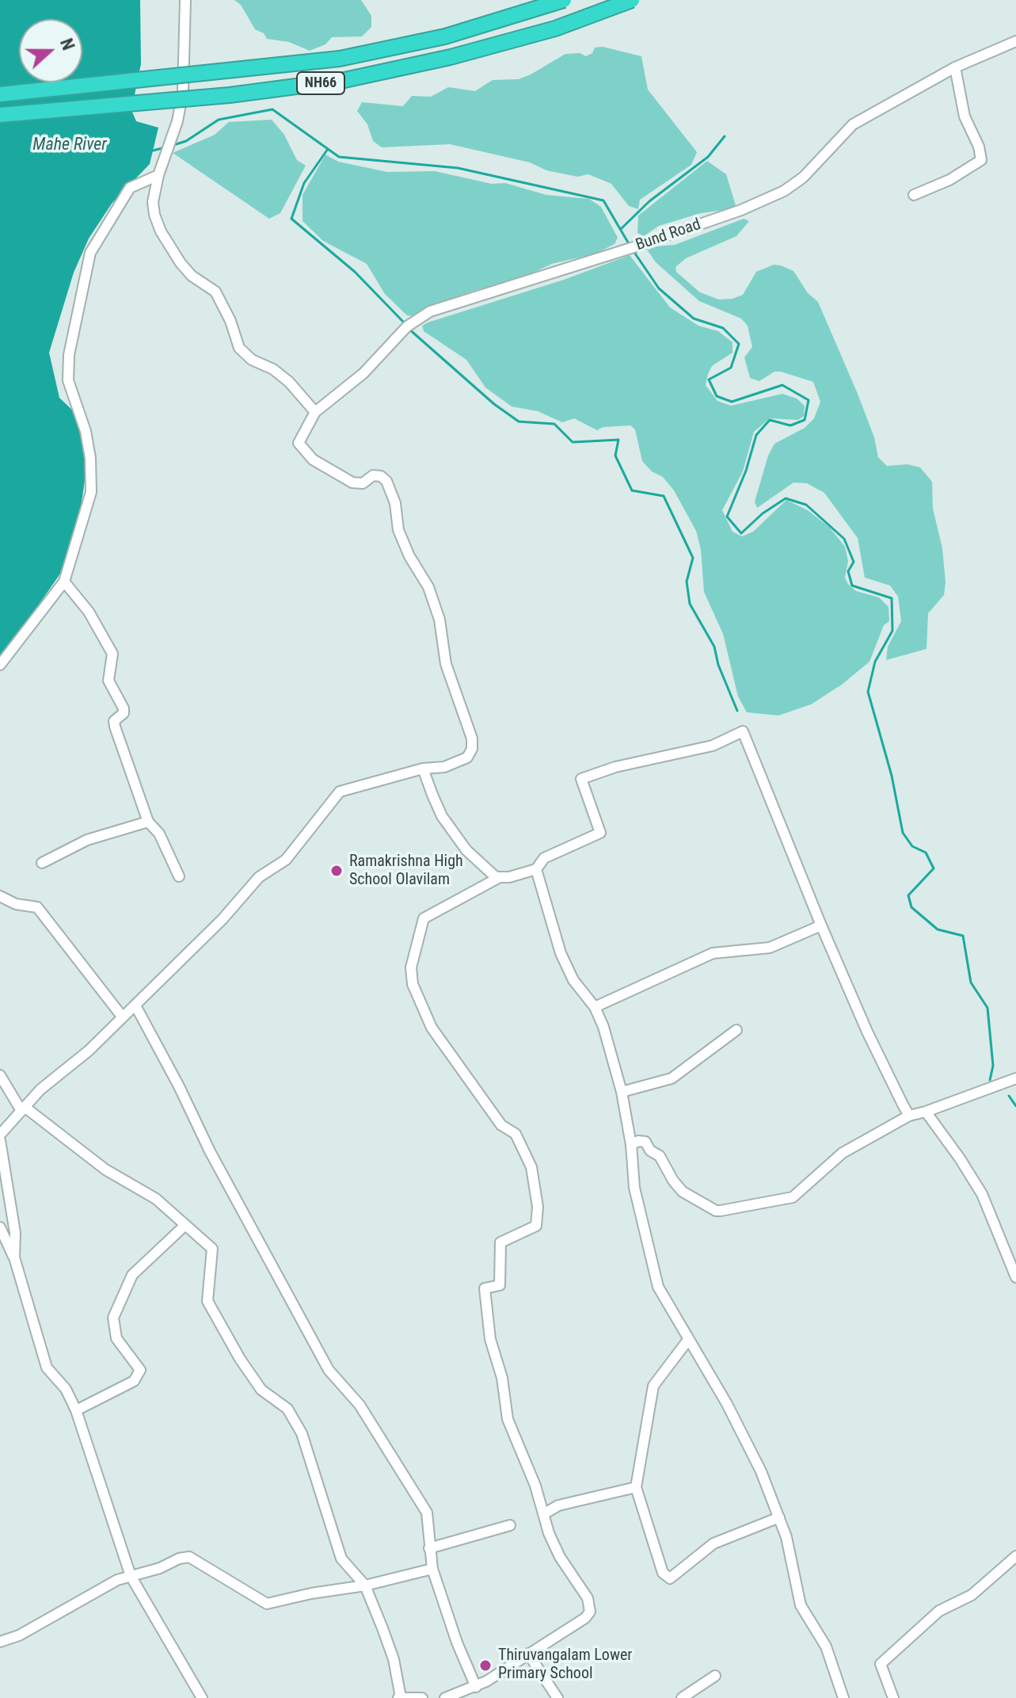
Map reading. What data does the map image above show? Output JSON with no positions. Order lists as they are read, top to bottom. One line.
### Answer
{"streets":{"highway":["NH66"],"street":["Bund Road"]},"water":["Mahe River"],"places":["Ramakrishna High School Olavilam","Thiruvangalam Lower Primary School"],"north":"right"}
